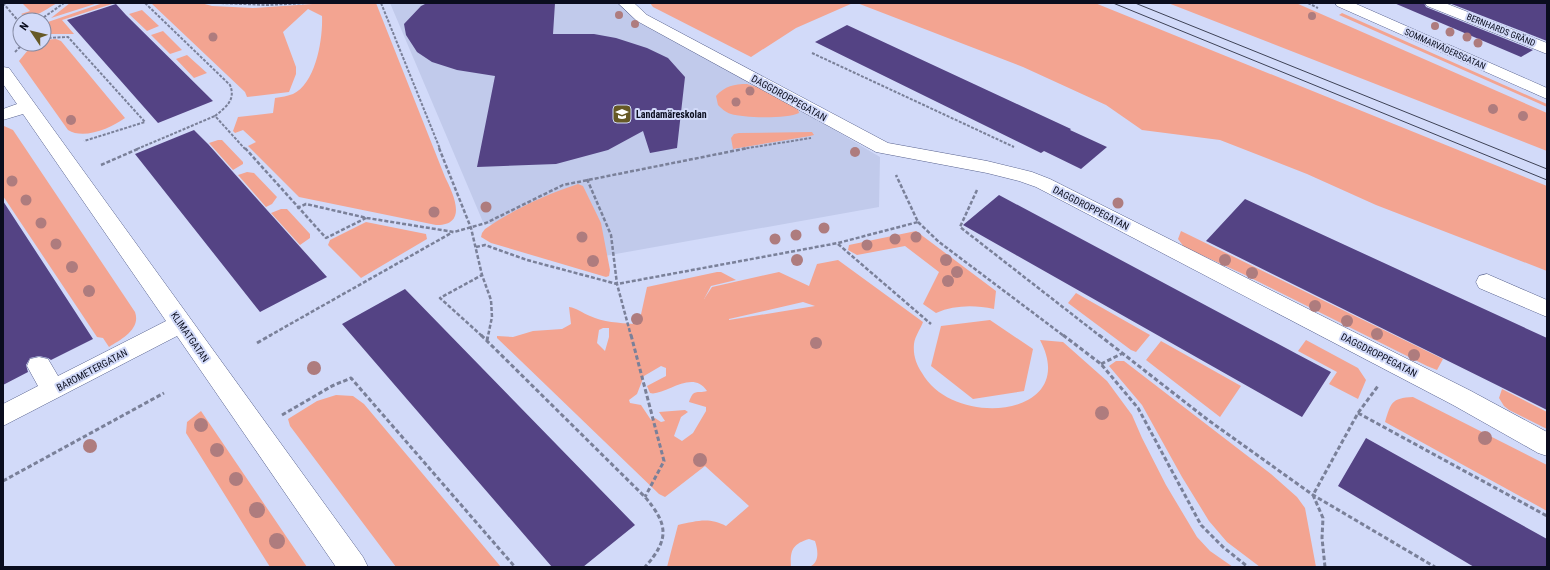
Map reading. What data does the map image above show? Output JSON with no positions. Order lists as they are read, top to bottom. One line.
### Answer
{"streets":{"street":["BERNHARDS GRÄND","SOMMARVÄDERSGATAN","DAGGDROPPEGATAN","KLIMATGATAN","BAROMETERGATAN"]},"crossings":[["KLIMATGATAN","BAROMETERGATAN"]],"places":{"school or university":["Landamäreskolan"]},"north":"top left"}
